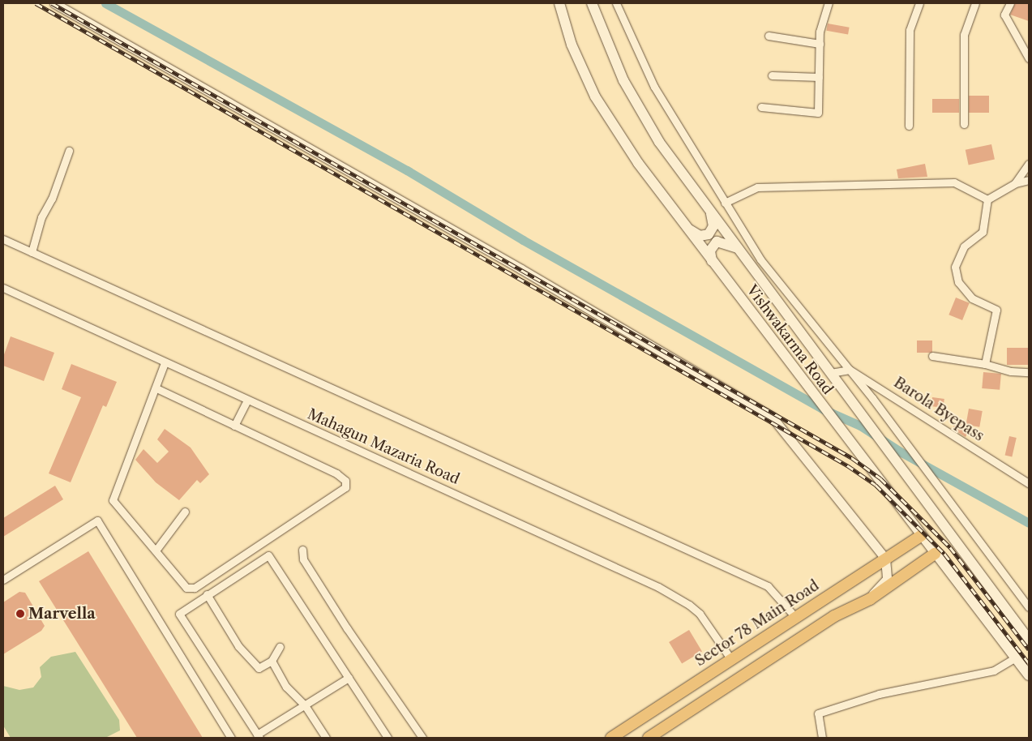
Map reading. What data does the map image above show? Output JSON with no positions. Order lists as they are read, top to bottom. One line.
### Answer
{"streets":{"main road":["Vishwakarma Road","Sector 78 Main Road"],"street":["Barola Byepass","Mahagun Mazaria Road"]},"crossings":[["Vishwakarma Road","Sector 78 Main Road"],["Mahagun Mazaria Road","Sector 78 Main Road"]],"places":["Marvella"]}
